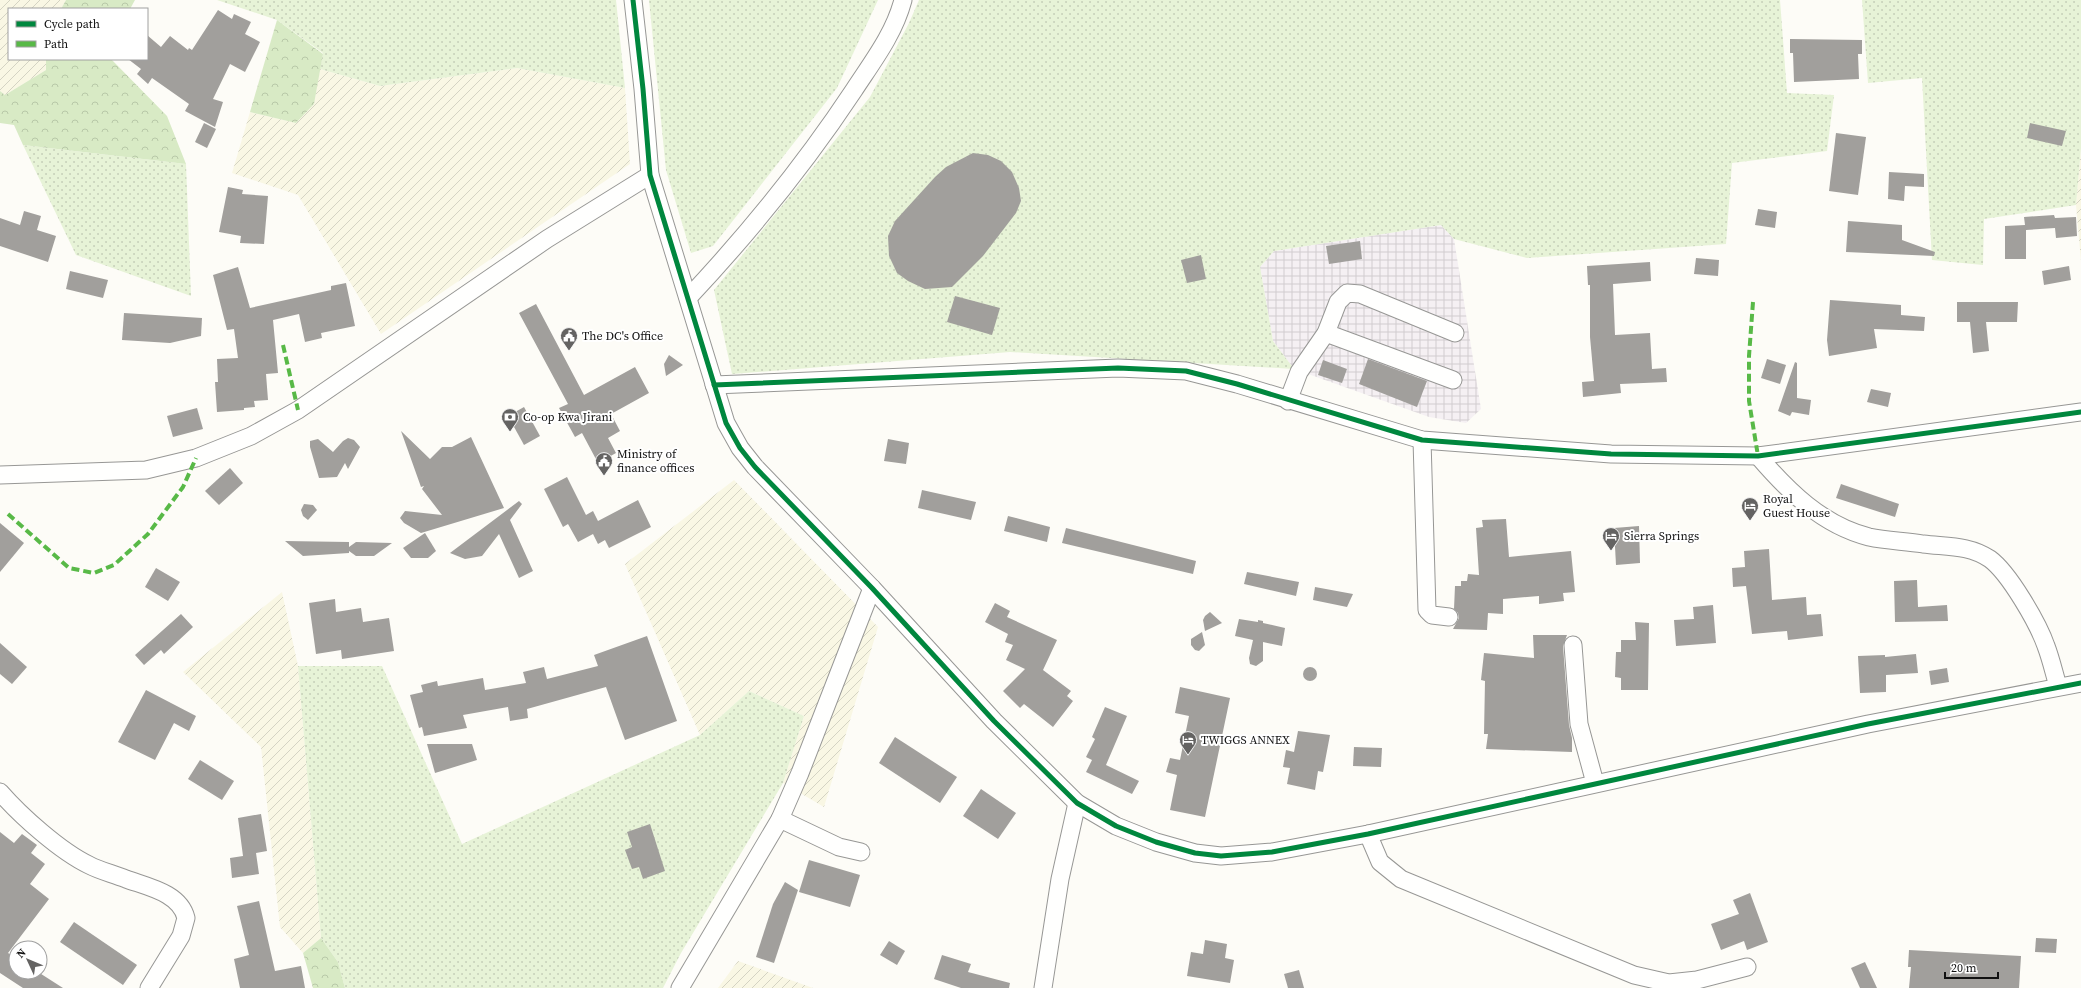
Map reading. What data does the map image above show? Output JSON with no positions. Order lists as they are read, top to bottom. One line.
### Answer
{"places":{"public building":["The DC's Office","Ministry of finance offices"],"bank":["Co-op Kwa Jirani"],"hotel":["Royal Guest House","Sierra Springs","TWIGGS ANNEX"]},"legend":["Cycle path","Path"],"scale_bar":"20 m","north":"top left"}
